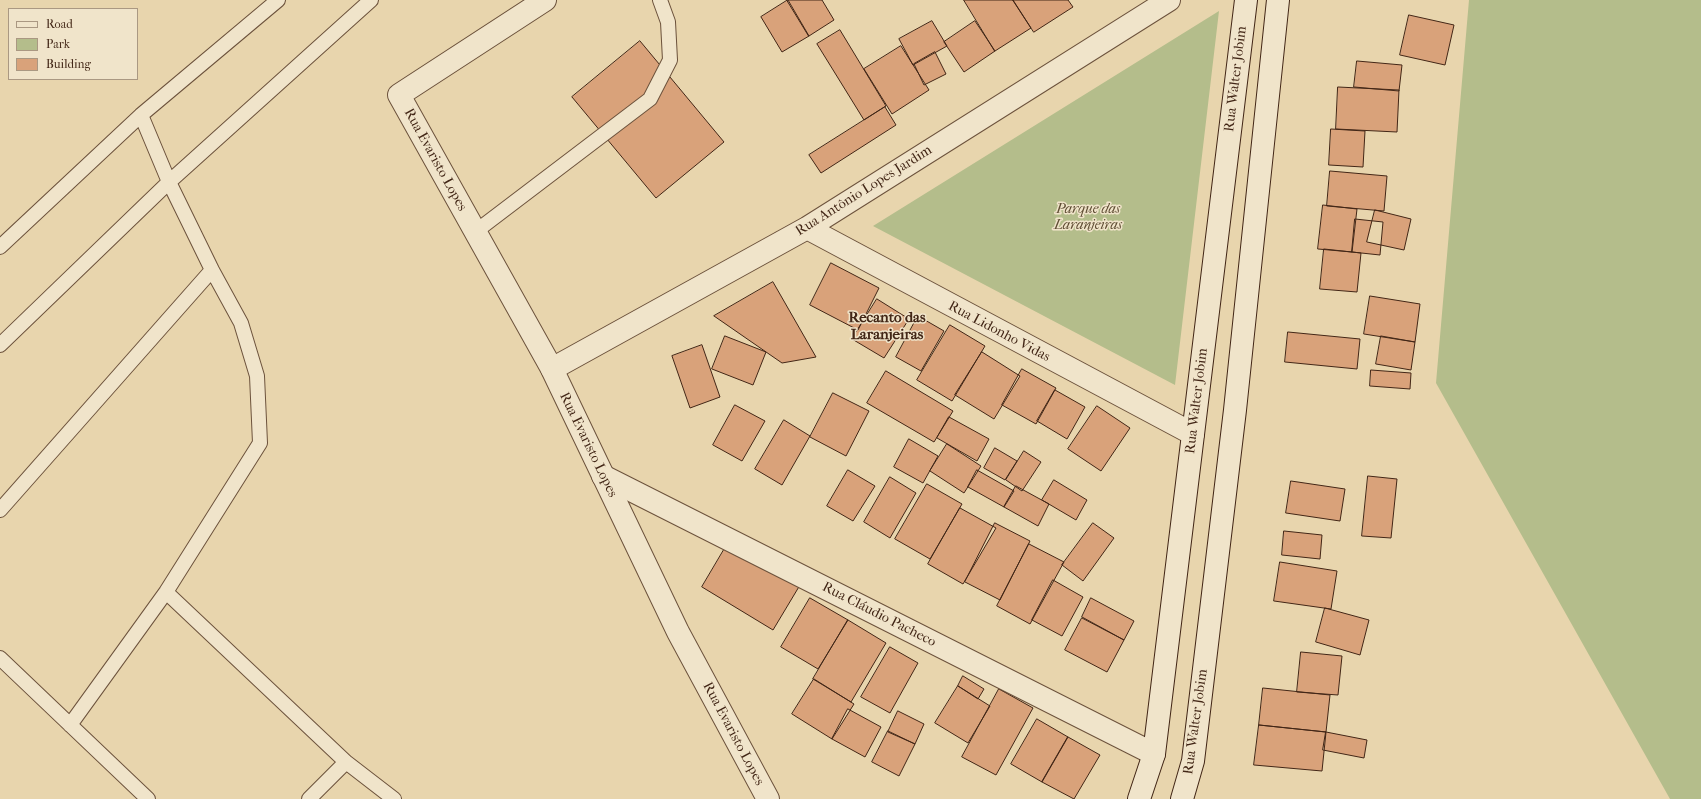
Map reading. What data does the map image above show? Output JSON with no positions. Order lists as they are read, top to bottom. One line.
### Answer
{"streets":{"street":["Rua Walter Jobim","Rua Evaristo Lopes","Rua Antônio Lopes Jardim","Rua Lidonho Vidas","Rua Cláudio Pacheco"]},"crossings":[["Rua Walter Jobim","Rua Lidonho Vidas"],["Rua Walter Jobim","Rua Cláudio Pacheco"],["Rua Evaristo Lopes","Rua Antônio Lopes Jardim"],["Rua Evaristo Lopes","Rua Cláudio Pacheco"],["Rua Antônio Lopes Jardim","Rua Lidonho Vidas"]],"districts":["Recanto das Laranjeiras"],"parks":["Parque das Laranjeiras"],"legend":["Road","Park","Building"]}
